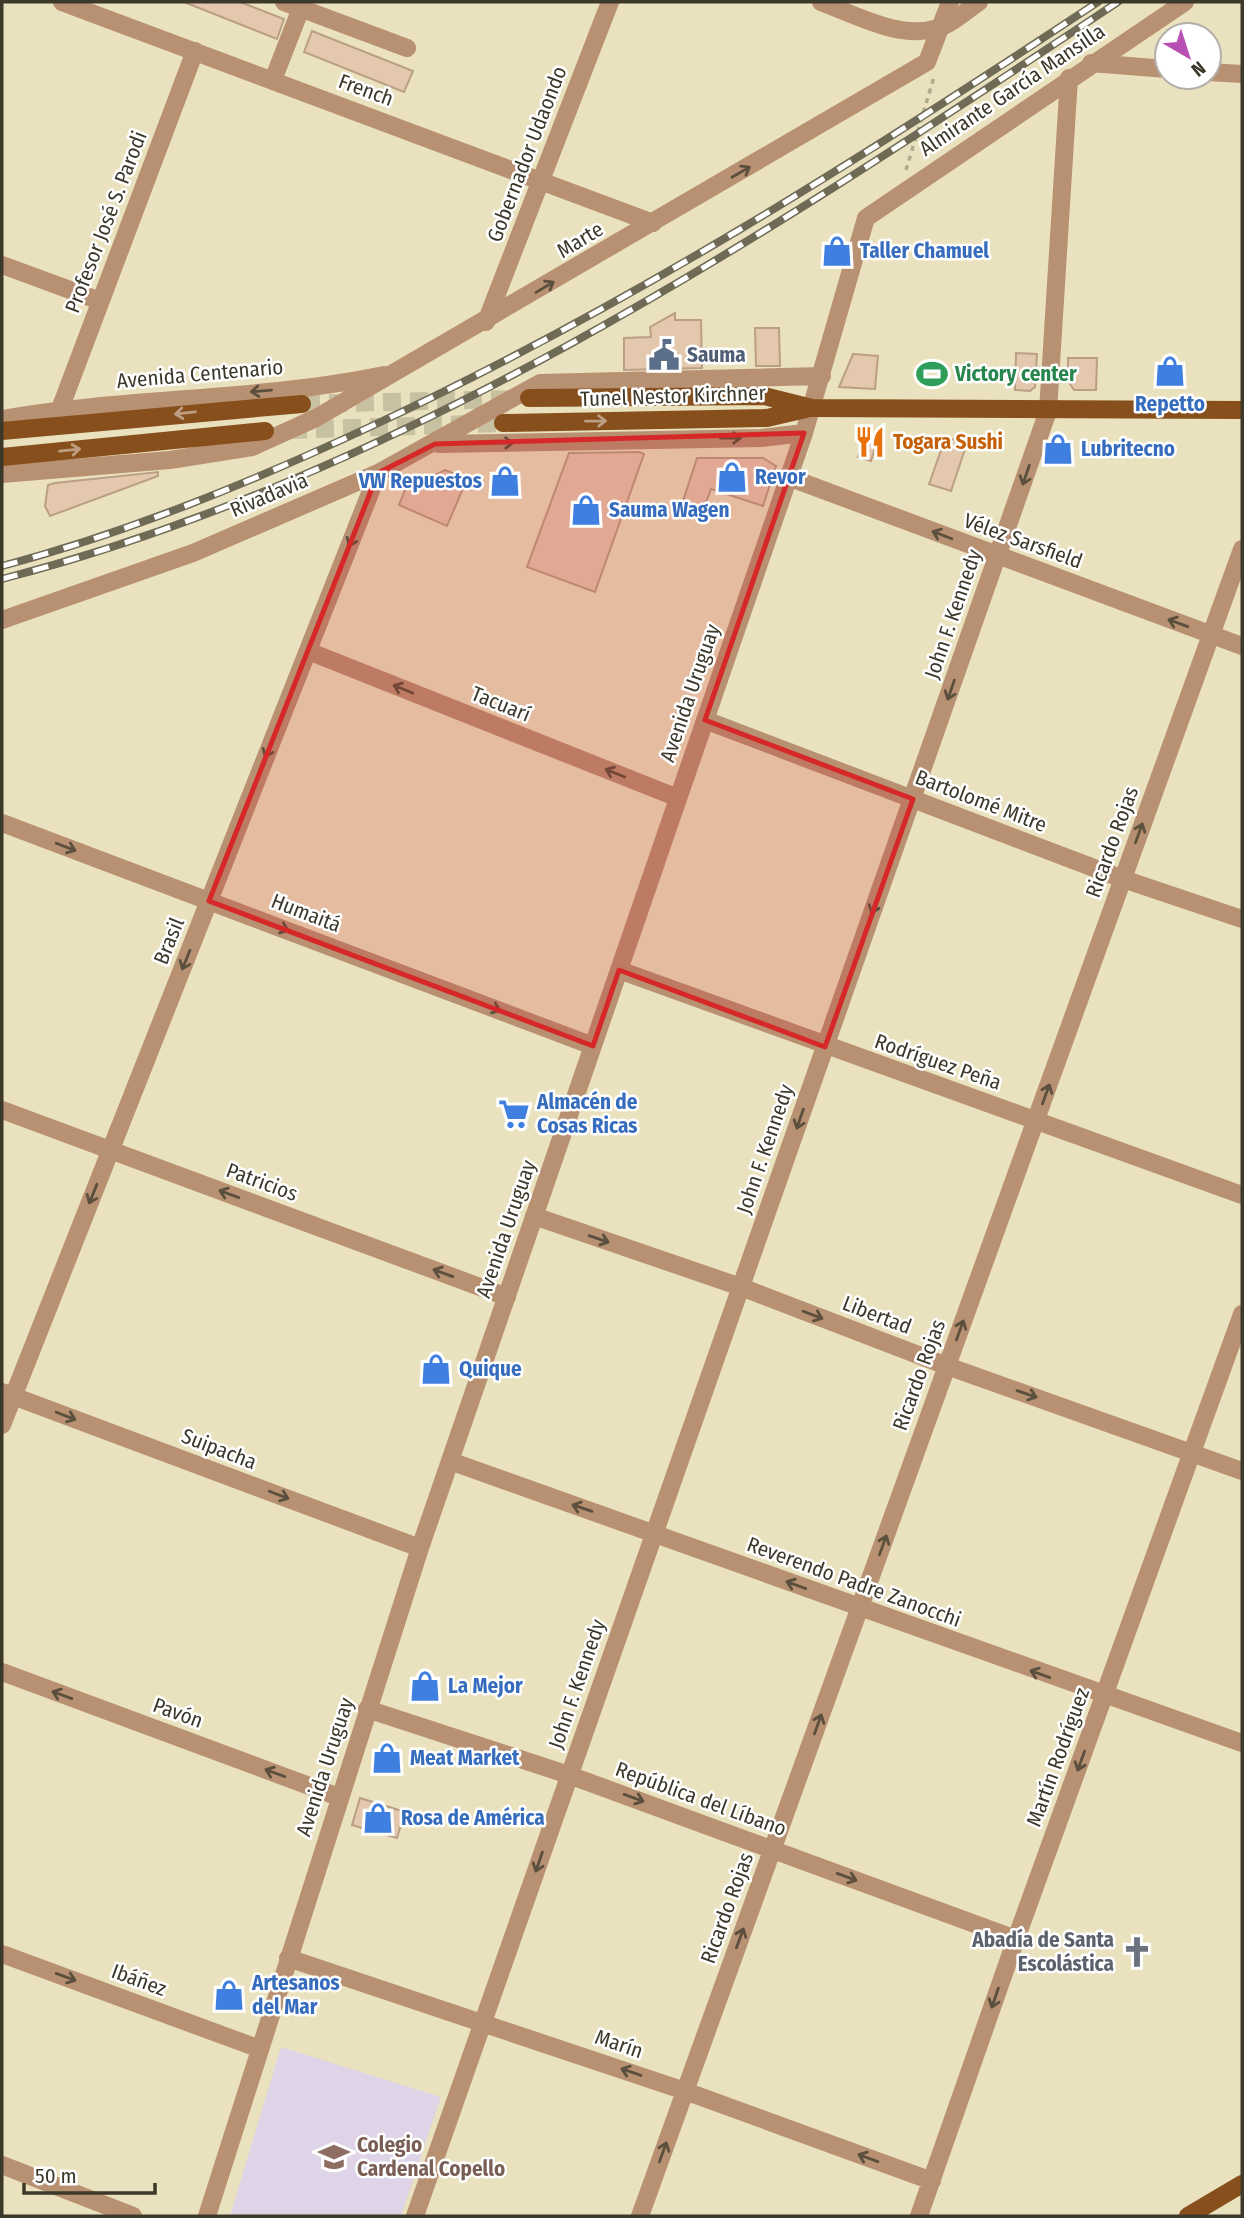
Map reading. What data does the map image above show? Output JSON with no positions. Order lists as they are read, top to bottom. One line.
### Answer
{"streets":{"main road":["Tunel Nestor Kirchner"],"street":["French","Almirante García Mansilla","Gobernador Udaondo","Profesor José S. Parodi","Marte","Avenida Centenario","Rivadavia","Vélez Sarsfield","John F. Kennedy","Avenida Uruguay","Tacuarí","Bartolomé Mitre","Ricardo Rojas","Humaitá","Brasil","Rodríguez Peña","Patricios","Libertad","Suipacha","Reverendo Padre Zanocchi","Pavón","Martín Rodríguez","República del Líbano","Ibáñez","Marín"]},"crossings":[["French","Gobernador Udaondo"],["French","Profesor José S. Parodi"],["French","Marte"],["Almirante García Mansilla","John F. Kennedy"],["Almirante García Mansilla","Avenida Uruguay"],["Gobernador Udaondo","Marte"],["Profesor José S. Parodi","Avenida Centenario"],["Marte","Avenida Centenario"],["Tunel Nestor Kirchner","Avenida Uruguay"],["Rivadavia","Avenida Uruguay"],["Rivadavia","Brasil"],["Vélez Sarsfield","John F. Kennedy"],["Vélez Sarsfield","Avenida Uruguay"],["Vélez Sarsfield","Ricardo Rojas"],["John F. Kennedy","Bartolomé Mitre"],["John F. Kennedy","Rodríguez Peña"],["John F. Kennedy","Libertad"],["John F. Kennedy","Reverendo Padre Zanocchi"],["John F. Kennedy","República del Líbano"],["John F. Kennedy","Marín"],["Avenida Uruguay","Tacuarí"],["Avenida Uruguay","Bartolomé Mitre"],["Avenida Uruguay","Humaitá"],["Avenida Uruguay","Rodríguez Peña"],["Avenida Uruguay","Patricios"],["Avenida Uruguay","Libertad"],["Avenida Uruguay","Suipacha"],["Avenida Uruguay","Reverendo Padre Zanocchi"],["Avenida Uruguay","Pavón"],["Avenida Uruguay","República del Líbano"],["Avenida Uruguay","Ibáñez"],["Avenida Uruguay","Marín"],["Tacuarí","Brasil"],["Bartolomé Mitre","Ricardo Rojas"],["Ricardo Rojas","Rodríguez Peña"],["Ricardo Rojas","Libertad"],["Ricardo Rojas","Reverendo Padre Zanocchi"],["Ricardo Rojas","República del Líbano"],["Ricardo Rojas","Marín"],["Humaitá","Brasil"],["Brasil","Patricios"],["Brasil","Suipacha"],["Libertad","Martín Rodríguez"],["Reverendo Padre Zanocchi","Martín Rodríguez"],["Martín Rodríguez","República del Líbano"],["Martín Rodríguez","Marín"]],"one_way":["Marte","Avenida Centenario","Vélez Sarsfield","John F. Kennedy","Tacuarí","Ricardo Rojas","Humaitá","Brasil","Patricios","Libertad","Suipacha","Reverendo Padre Zanocchi","Pavón","Martín Rodríguez","República del Líbano","Ibáñez","Marín"],"places":{"shop":["Taller Chamuel","Repetto","Lubritecno","Revor","VW Repuestos","Sauma Wagen","Quique","La Mejor","Meat Market","Rosa de América","Artesanos del Mar"],"public building":["Sauma"],"sports":["Victory center"],"restaurant":["Togara Sushi"],"supermarket":["Almacén de Cosas Ricas"],"church":["Abadía de Santa Escolástica"],"school or university":["Colegio Cardenal Copello"]},"scale_bar":"50 m","north":"bottom right"}
